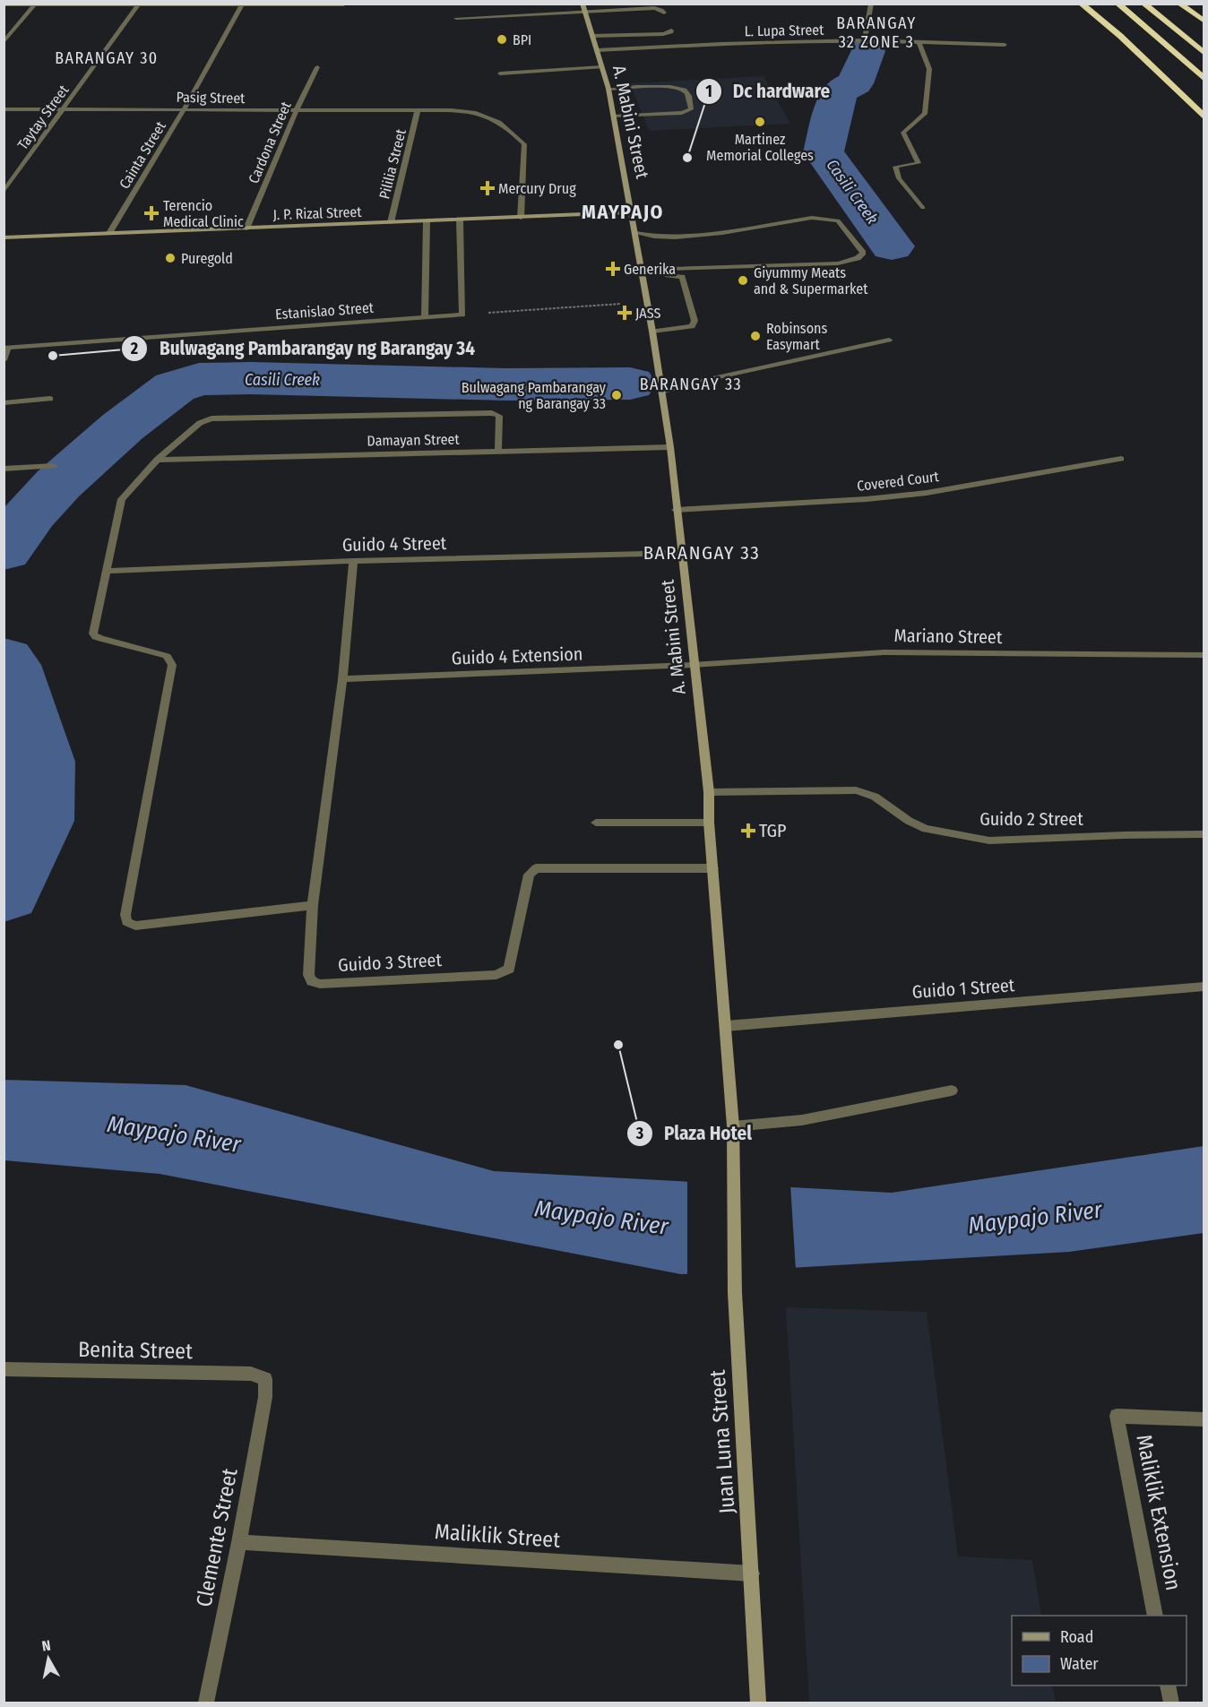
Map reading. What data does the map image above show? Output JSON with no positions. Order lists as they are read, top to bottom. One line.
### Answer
{"streets":{"main road":["A. Mabini Street","J. P. Rizal Street","Juan Luna Street"],"street":["L. Lupa Street","Pasig Street","Taytay Street","Cardona Street","Cainta Street","Pililia Street","Estanislao Street","Damayan Street","Covered Court","Guido 4 Street","Mariano Street","Guido 4 Extension","Guido 2 Street","Guido 3 Street","Guido 1 Street","Benita Street","Maliklik Extension","Maliklik Street","Clemente Street"]},"crossings":[["L. Lupa Street","A. Mabini Street"],["Pasig Street","Taytay Street"],["Pasig Street","Cardona Street"],["Pasig Street","Cainta Street"],["Pasig Street","Pililia Street"],["Pasig Street","J. P. Rizal Street"],["A. Mabini Street","J. P. Rizal Street"],["A. Mabini Street","Damayan Street"],["A. Mabini Street","Covered Court"],["A. Mabini Street","Guido 4 Street"],["A. Mabini Street","Mariano Street"],["A. Mabini Street","Guido 4 Extension"],["A. Mabini Street","Guido 2 Street"],["A. Mabini Street","Guido 3 Street"],["A. Mabini Street","Guido 1 Street"],["A. Mabini Street","Juan Luna Street"],["Cardona Street","J. P. Rizal Street"],["Cainta Street","J. P. Rizal Street"],["Pililia Street","J. P. Rizal Street"],["Mariano Street","Guido 4 Extension"],["Benita Street","Clemente Street"],["Juan Luna Street","Maliklik Street"],["Maliklik Street","Clemente Street"]],"districts":["BARANGAY 32 ZONE 3","BARANGAY 30","MAYPAJO","BARANGAY 33","BARANGAY 33"],"water":["Casili Creek","Maypajo River"],"places":{"other":["BPI","Martinez Memorial Colleges","Dc hardware","Puregold","Giyummy Meats and & Supermarket","Robinsons Easymart","Bulwagang Pambarangay ng Barangay 34","Bulwagang Pambarangay ng Barangay 33","Plaza Hotel"],"health":["Mercury Drug","Terencio Medical Clinic","Generika","JASS","TGP"]},"legend":["Road","Water"],"north":"top"}
